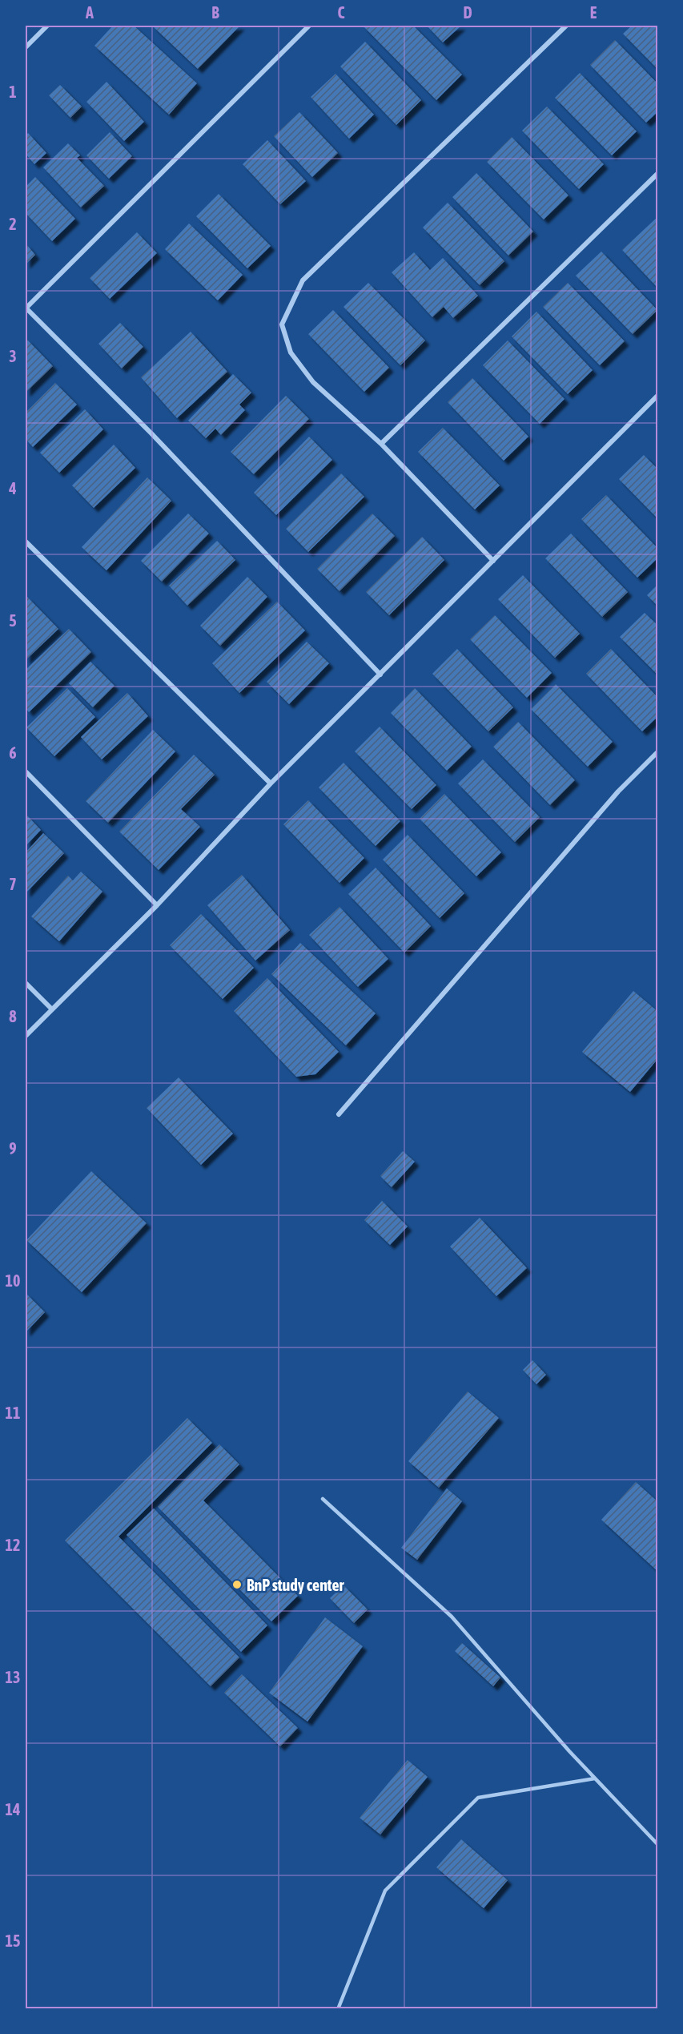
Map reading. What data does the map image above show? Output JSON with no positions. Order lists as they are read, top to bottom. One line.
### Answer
{"places":["BnP study center"],"grid":{"columns":["A","B","C","D","E"],"rows":["1","2","3","4","5","6","7","8","9","10","11","12","13","14","15"]}}
